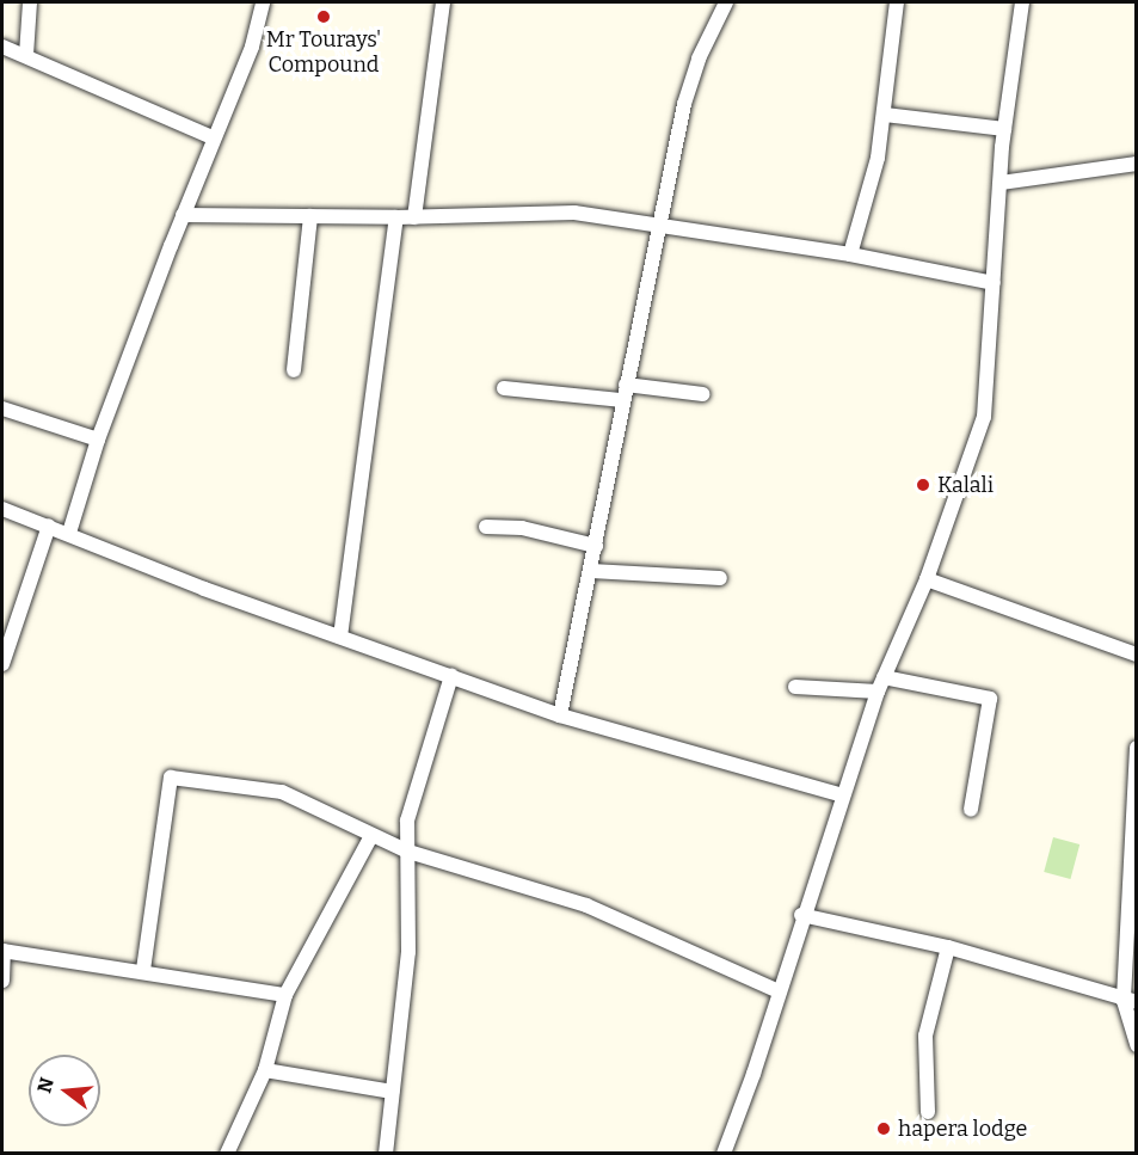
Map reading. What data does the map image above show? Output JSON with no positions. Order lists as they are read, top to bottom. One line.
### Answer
{"places":["Mr Tourays' Compound","Kalali","hapera lodge"],"north":"left"}
